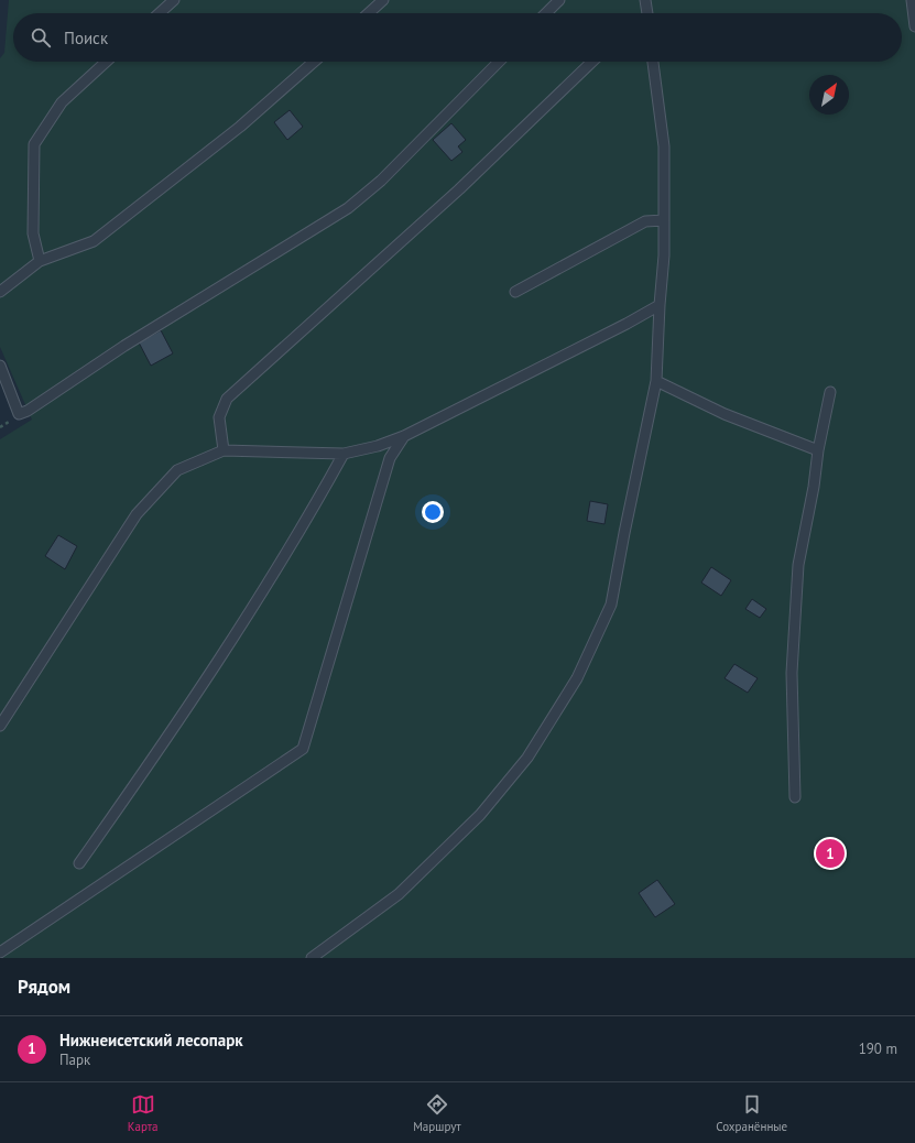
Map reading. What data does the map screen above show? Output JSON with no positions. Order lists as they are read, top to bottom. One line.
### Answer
{"north":"top right","page":{"search":"Поиск","pins":"1","heading":"Рядом","list":[{"mark":"1","name":"Нижнеисетский лесопарк","note":"Парк","value":"190 m"}],"nav":["Карта","Маршрут","Сохранённые"]}}
